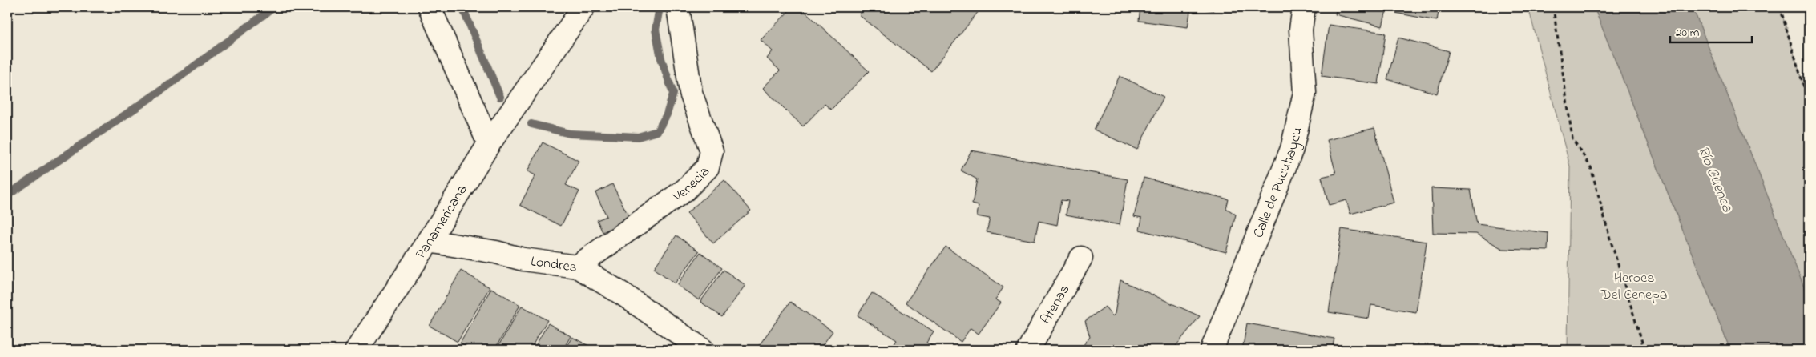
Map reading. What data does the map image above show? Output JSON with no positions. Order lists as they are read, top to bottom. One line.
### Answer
{"streets":{"street":["Venecia","Calle de Pucuhaycu","Panamericana","Londres","Atenas"]},"crossings":[["Venecia","Londres"],["Panamericana","Londres"]],"water":["Río Cuenca"],"parks":["Heroes Del Cenepa"],"scale_bar":"20 m"}
